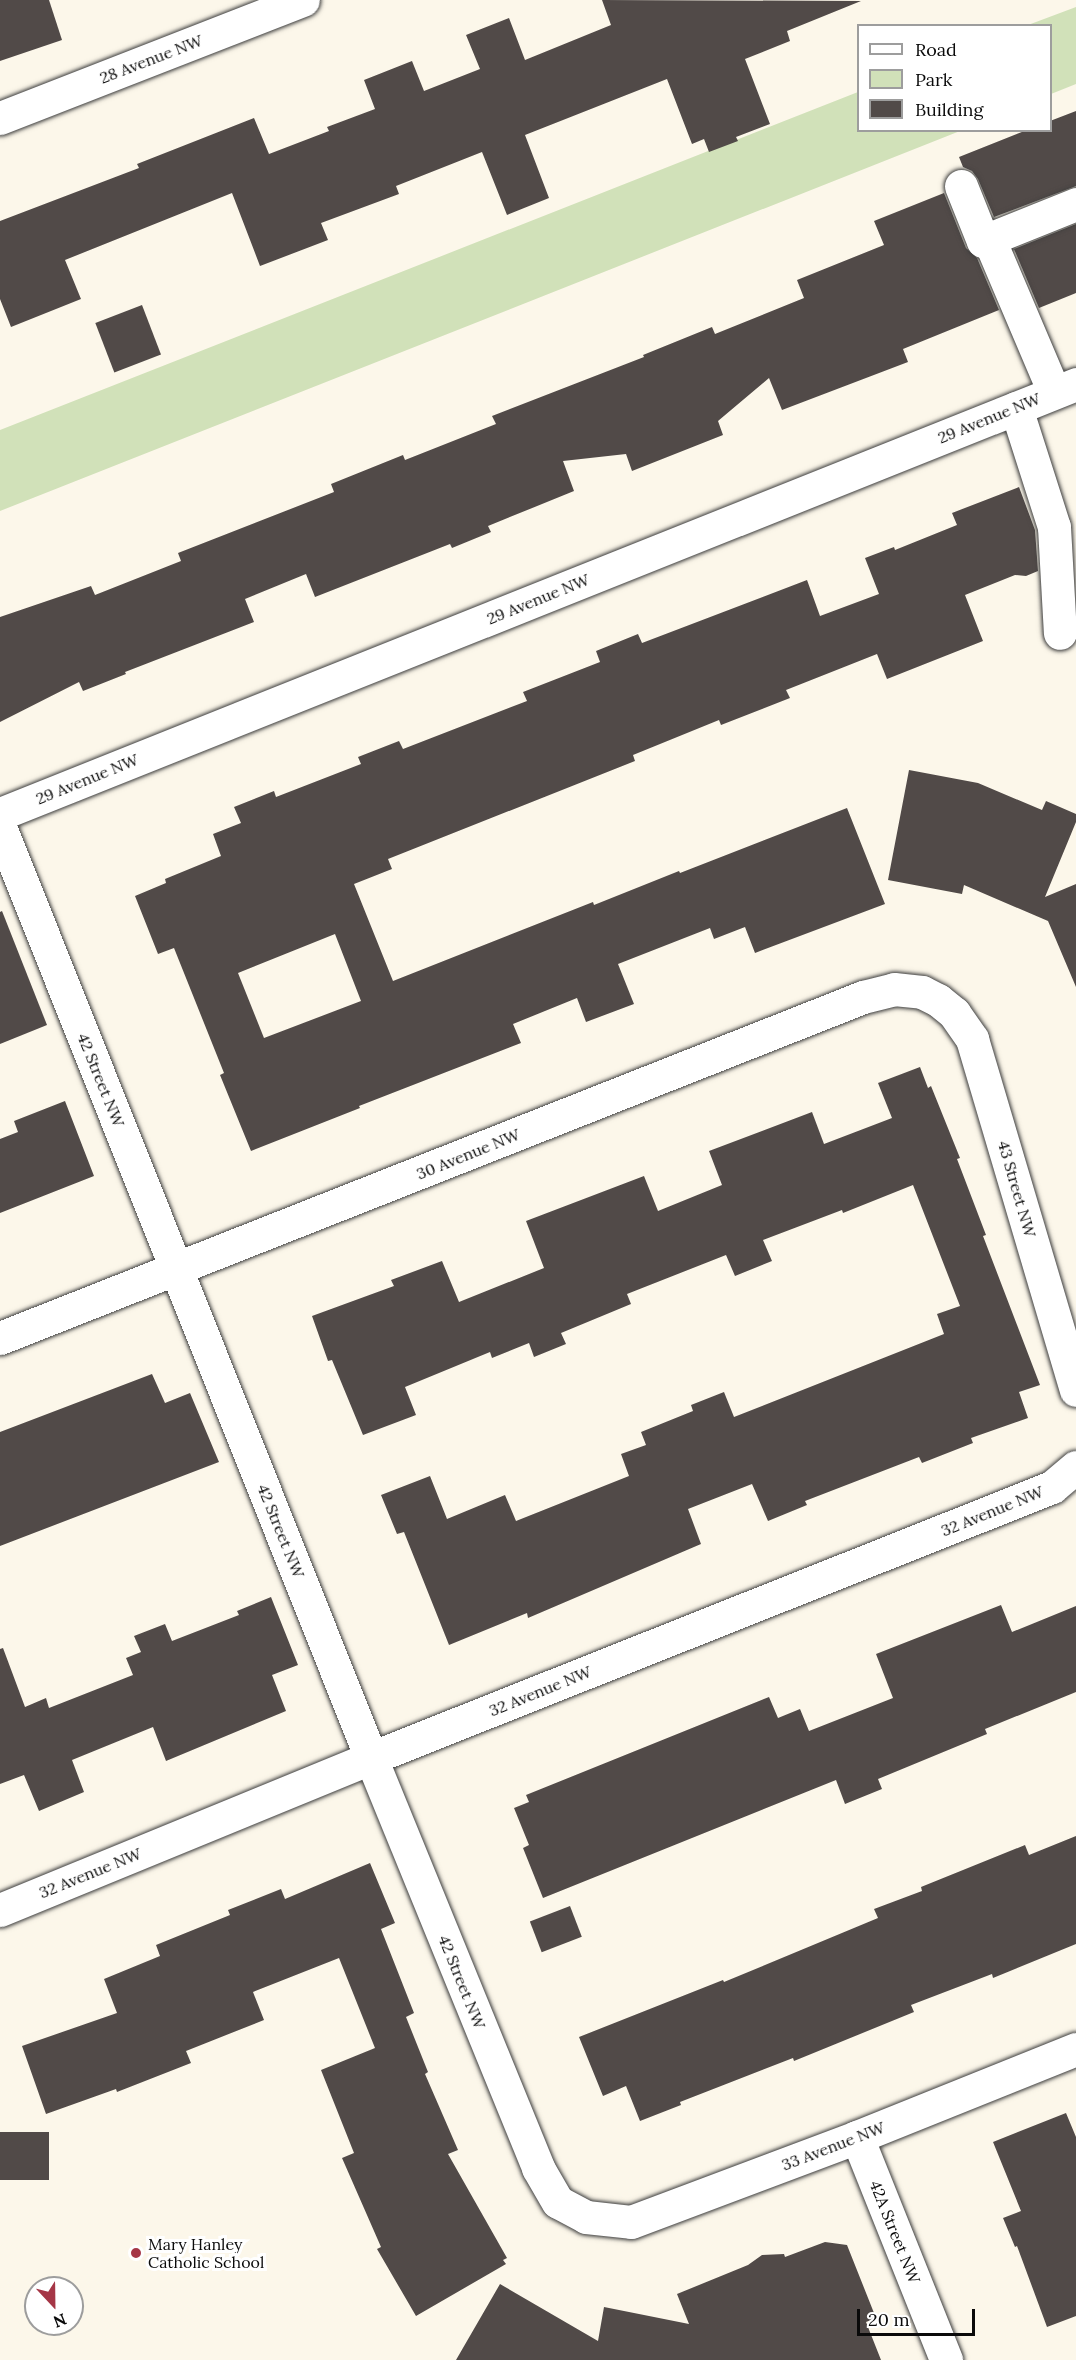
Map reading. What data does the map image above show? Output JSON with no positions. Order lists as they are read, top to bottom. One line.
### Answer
{"streets":{"street":["28 Avenue NW","29 Avenue NW","42 Street NW","30 Avenue NW","43 Street NW","32 Avenue NW","33 Avenue NW","42A Street NW"]},"crossings":[["42 Street NW","30 Avenue NW"],["42 Street NW","32 Avenue NW"],["42 Street NW","33 Avenue NW"],["30 Avenue NW","43 Street NW"],["33 Avenue NW","42A Street NW"]],"places":["Mary Hanley Catholic School"],"legend":["Road","Park","Building"],"scale_bar":"20 m","north":"bottom"}
